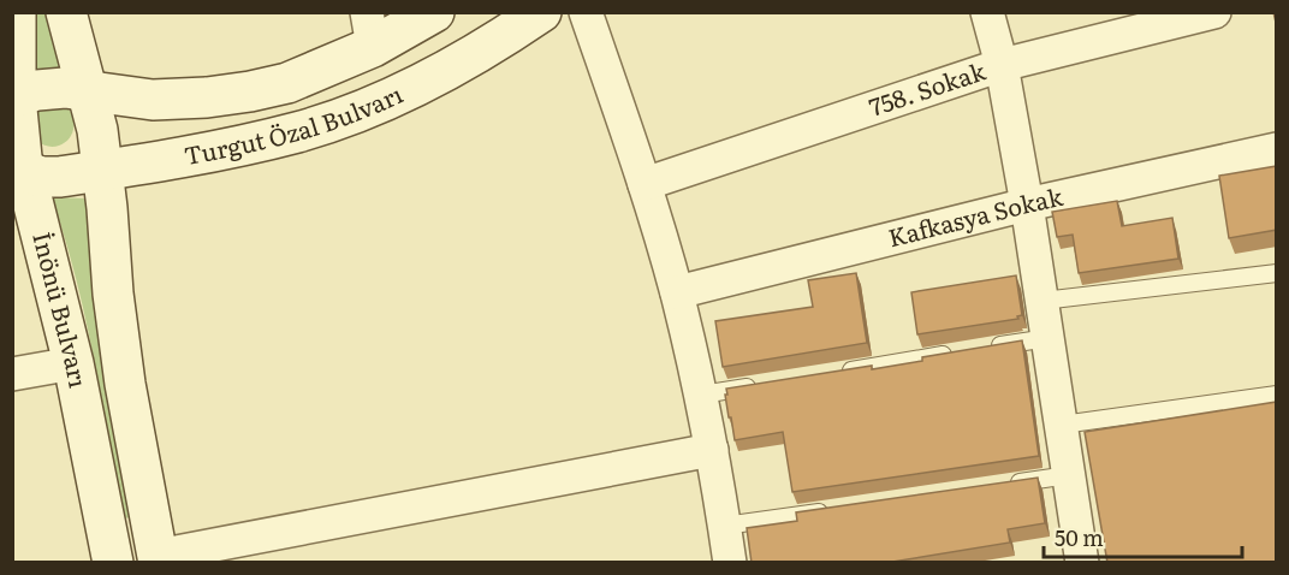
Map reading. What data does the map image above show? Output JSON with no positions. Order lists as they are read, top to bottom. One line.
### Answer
{"streets":{"main road":["Turgut Özal Bulvarı","İnönü Bulvarı"],"street":["758. Sokak","Kafkasya Sokak"]},"crossings":[["Turgut Özal Bulvarı","İnönü Bulvarı"]],"scale_bar":"50 m"}
